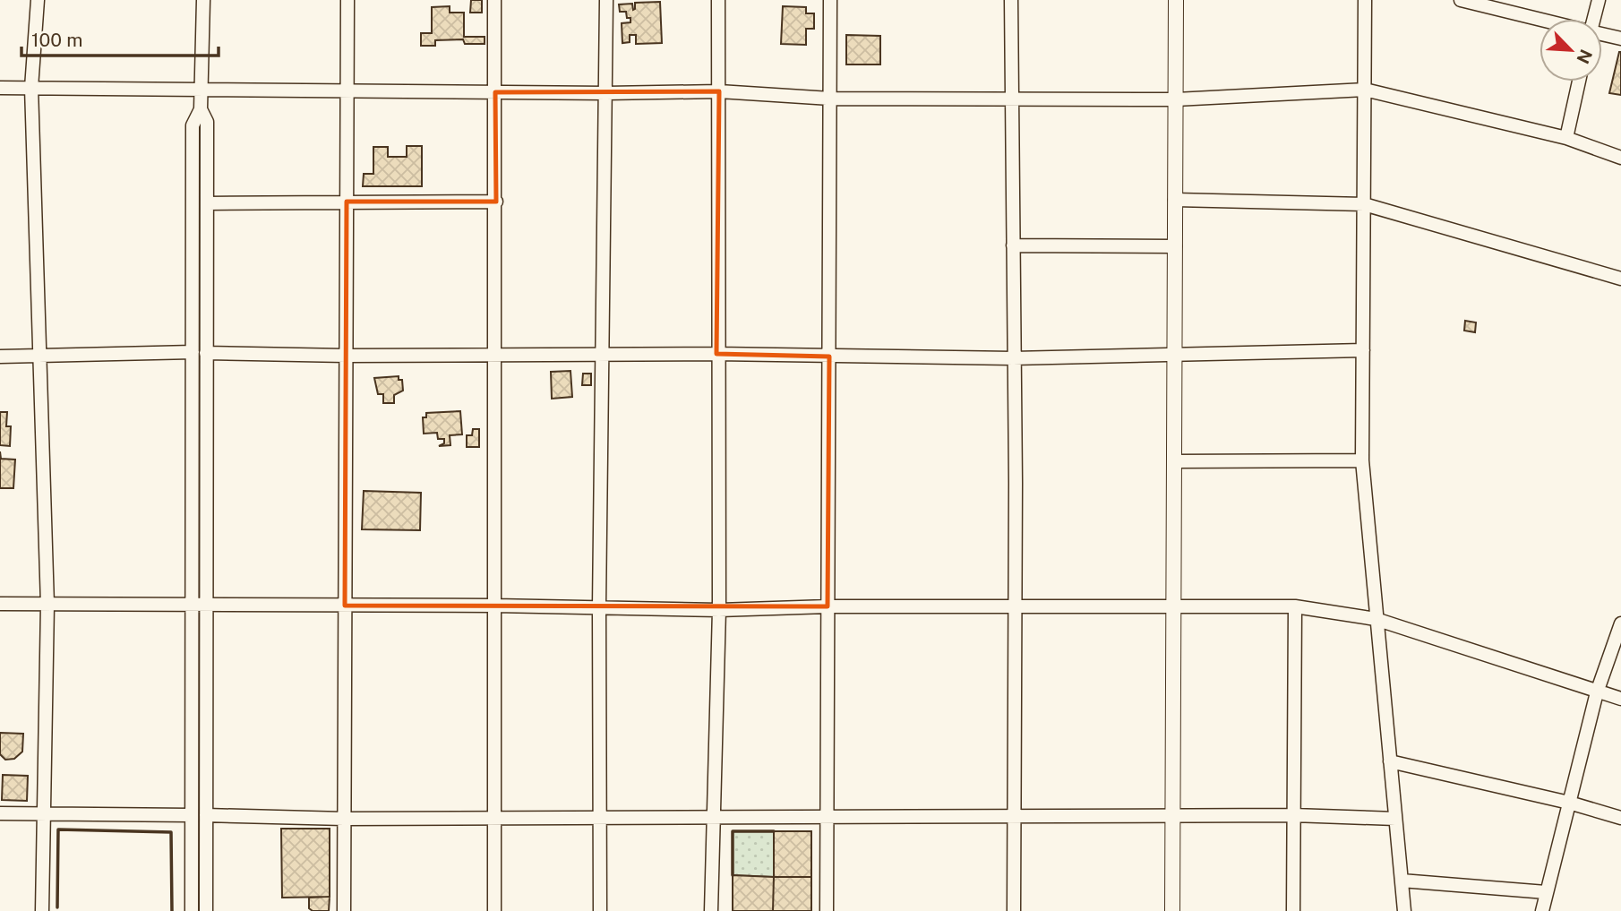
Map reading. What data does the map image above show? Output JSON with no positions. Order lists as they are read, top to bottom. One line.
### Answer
{"scale_bar":"100 m","north":"bottom right"}
